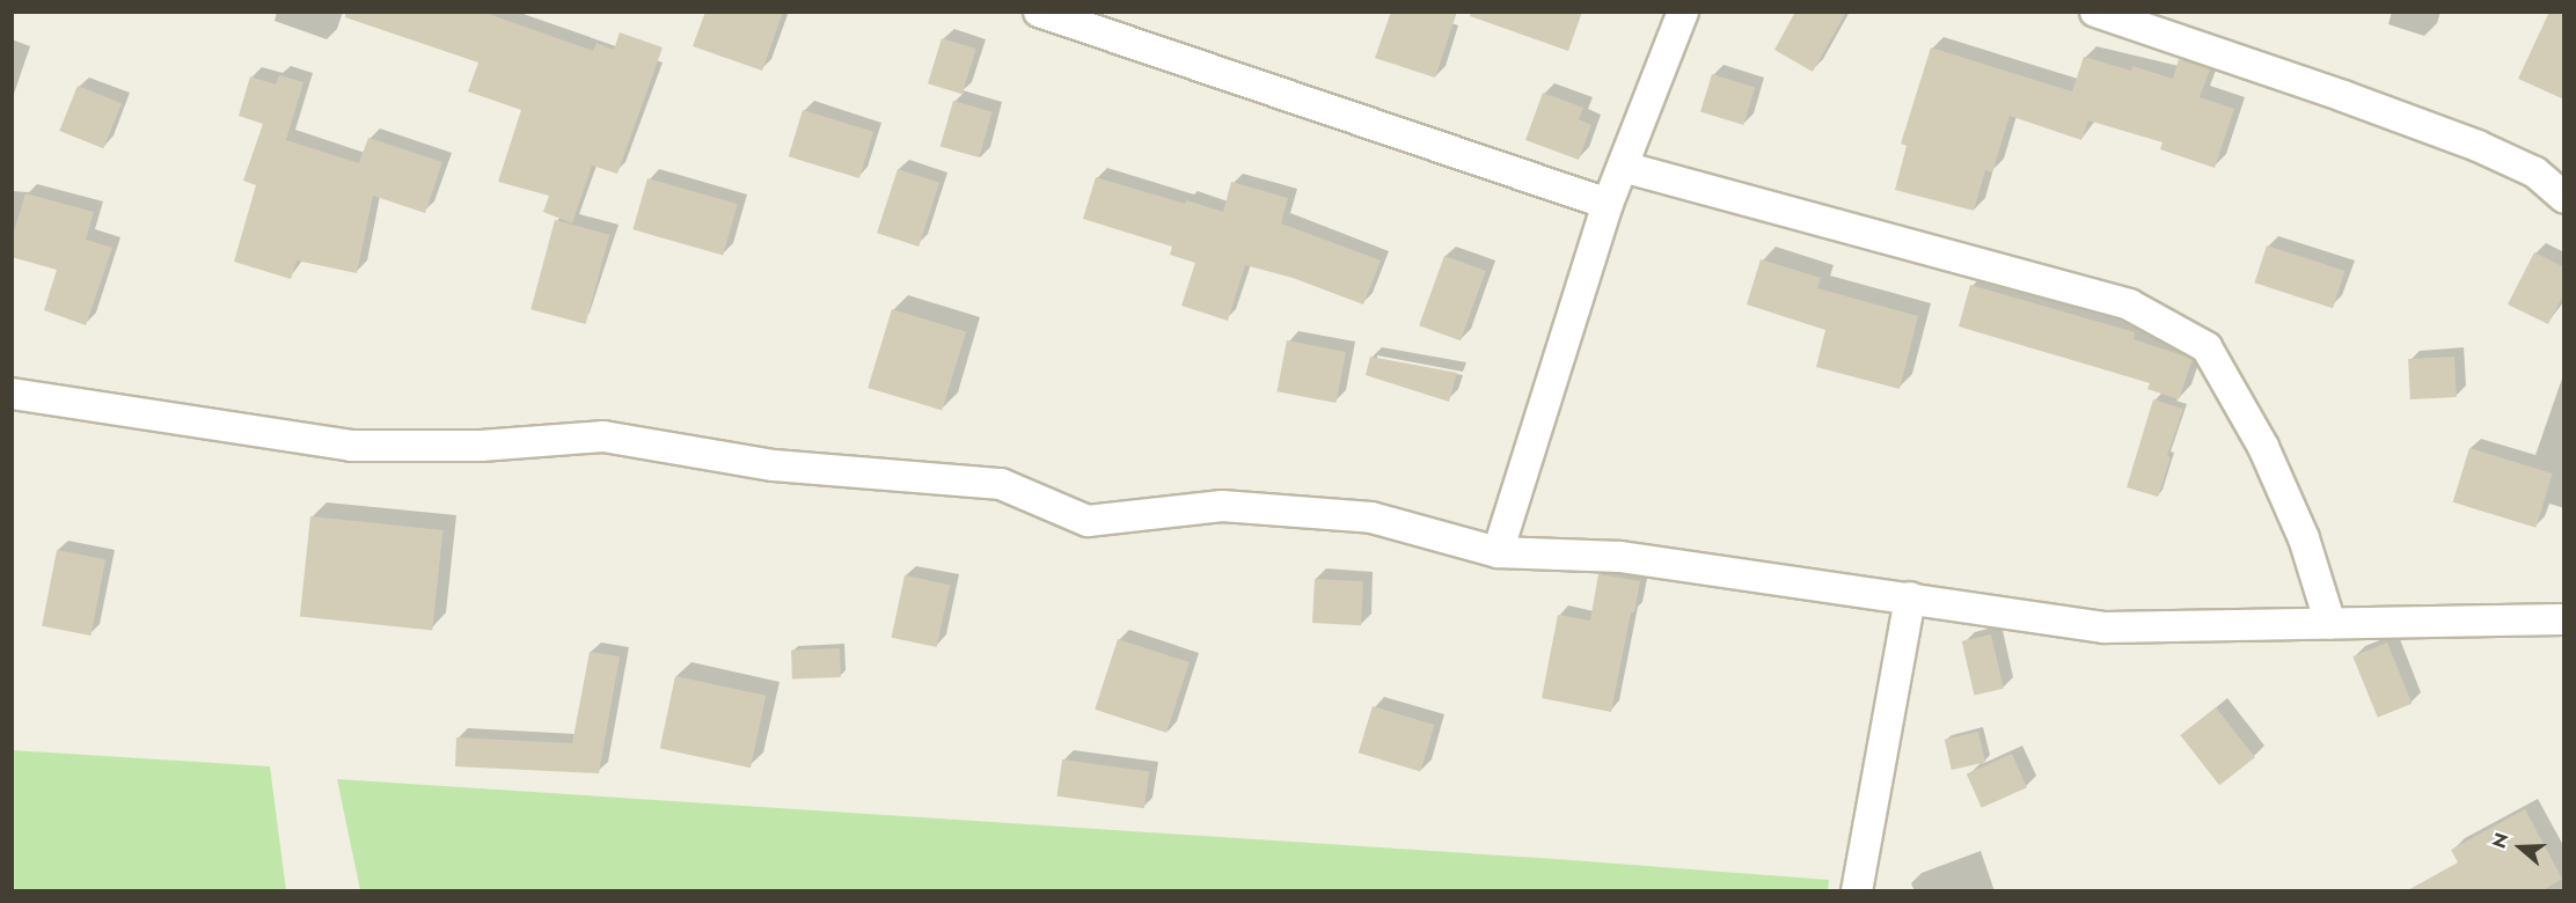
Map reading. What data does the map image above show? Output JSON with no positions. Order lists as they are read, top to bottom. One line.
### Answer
{"north":"left"}
